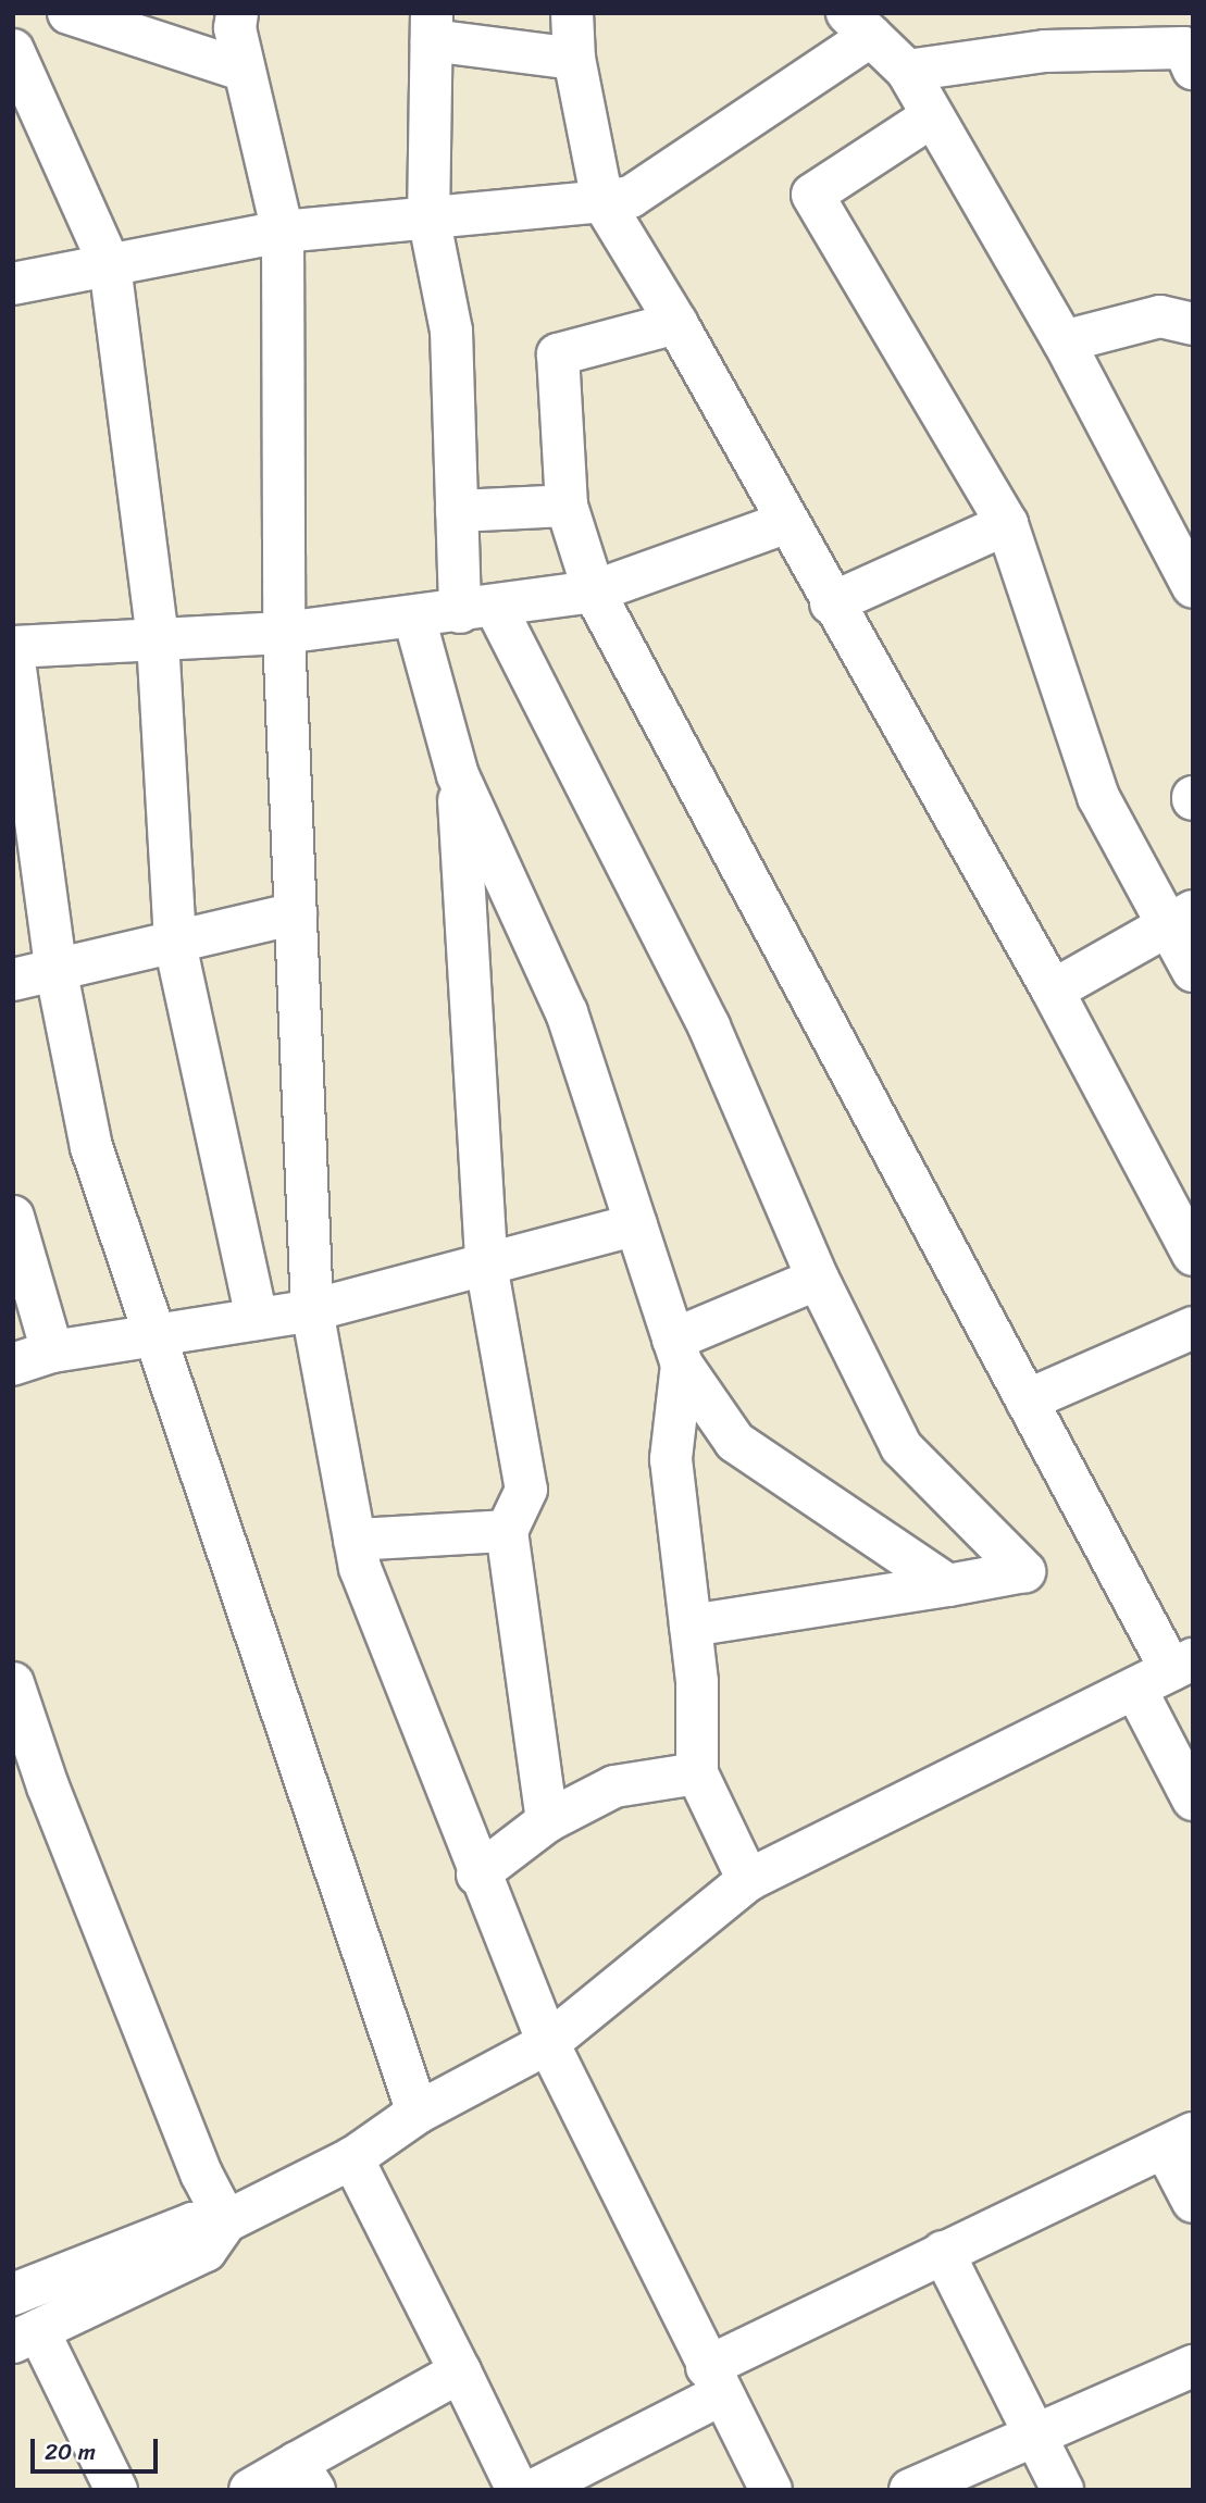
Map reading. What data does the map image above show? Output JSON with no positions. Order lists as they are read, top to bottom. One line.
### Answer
{"scale_bar":"20 m"}
